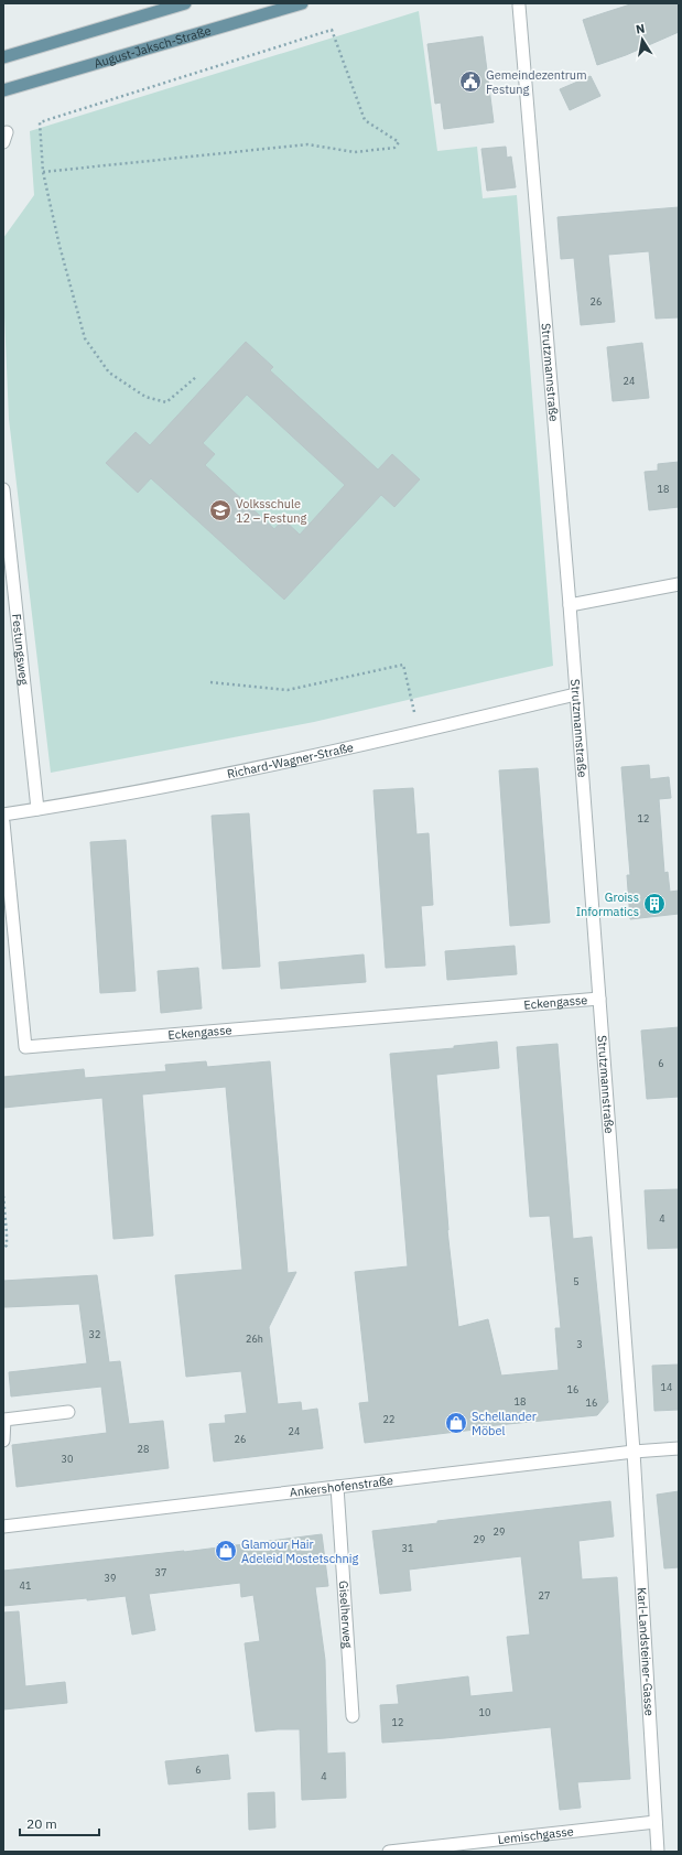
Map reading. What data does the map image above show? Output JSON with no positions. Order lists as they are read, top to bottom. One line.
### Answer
{"streets":{"main road":["August-Jaksch-Straße"],"street":["Strutzmannstraße","Festungsweg","Richard-Wagner-Straße","Eckengasse","Ankershofenstraße","Giselherweg","Karl-Landsteiner-Gasse","Lemischgasse"]},"crossings":[["Strutzmannstraße","Richard-Wagner-Straße"],["Strutzmannstraße","Eckengasse"],["Strutzmannstraße","Ankershofenstraße"],["Strutzmannstraße","Karl-Landsteiner-Gasse"],["Festungsweg","Richard-Wagner-Straße"],["Ankershofenstraße","Giselherweg"],["Ankershofenstraße","Karl-Landsteiner-Gasse"],["Karl-Landsteiner-Gasse","Lemischgasse"]],"places":{"public building":["Gemeindezentrum Festung"],"school or university":["Volksschule 12 – Festung"],"building":["Groiss Informatics"],"shop":["Schellander Möbel","Glamour Hair Adeleid Mostetschnig"]},"house_numbers":["26","24","18","12","6","4","5","32","26h","3","14","16","18","16","22","24","26","28","30","29","29","31","37","39","41","27","10","12","6","4"],"scale_bar":"20 m","north":"top"}
